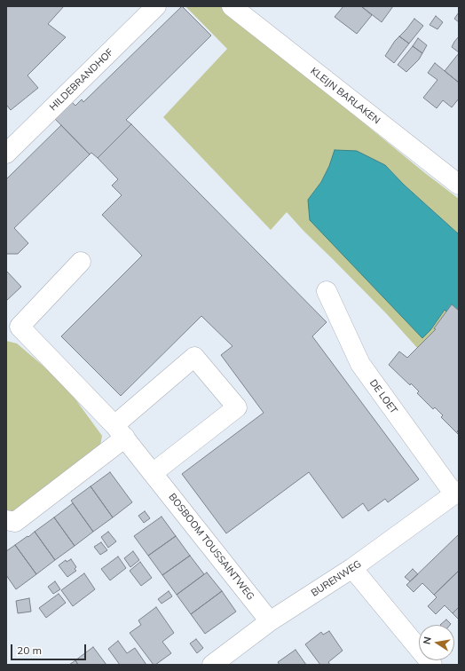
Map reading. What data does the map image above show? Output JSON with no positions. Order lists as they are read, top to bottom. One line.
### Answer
{"streets":{"street":["HILDEBRANDHOF","KLEIJN BARLAKEN","DE LOET","BOSBOOM TOUSSAINTWEG","BURENWEG"]},"crossings":[["DE LOET","BURENWEG"],["BOSBOOM TOUSSAINTWEG","BURENWEG"]],"scale_bar":"20 m","north":"left"}
